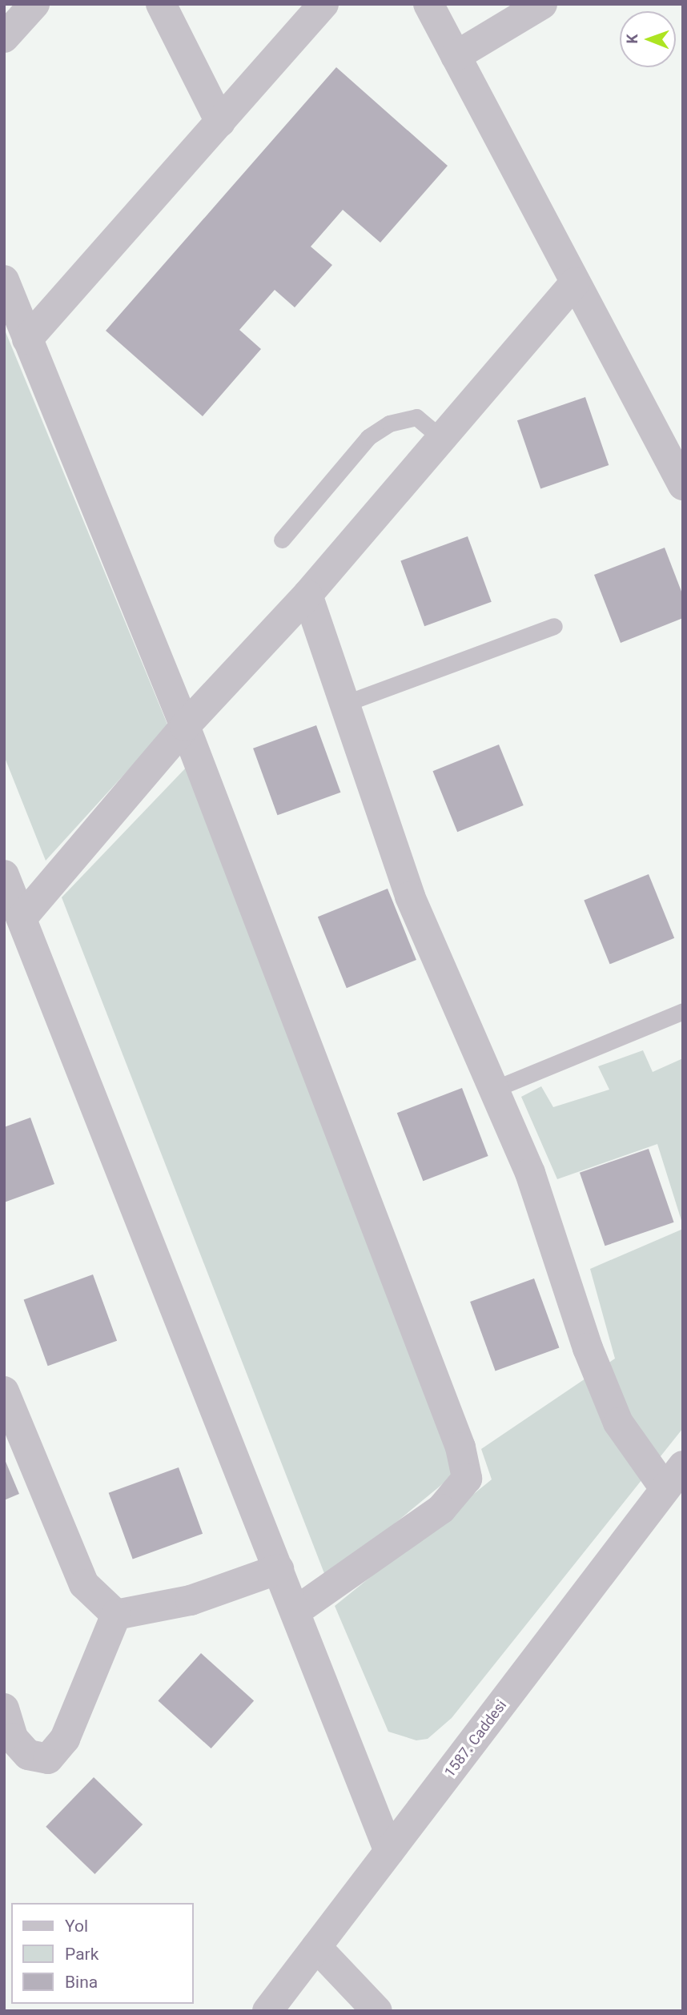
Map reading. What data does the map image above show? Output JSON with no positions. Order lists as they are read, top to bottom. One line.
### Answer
{"streets":{"street":["1587. Caddesi"]},"legend":["Yol","Park","Bina"],"north":"left"}
